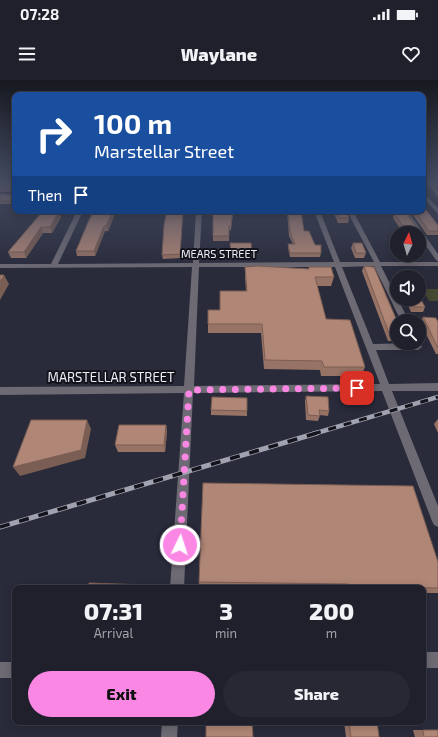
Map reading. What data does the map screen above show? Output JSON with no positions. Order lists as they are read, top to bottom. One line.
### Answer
{"streets":{"street":["MEARS STREET","MARSTELLAR STREET"]},"north":"top","page":{"status":"07:28","header":"Waylane","turn":["100 m","Marstellar Street"],"then":"Then","eta":["07:31","Arrival","3","min","200","m"],"buttons":["Exit","Share"]}}
